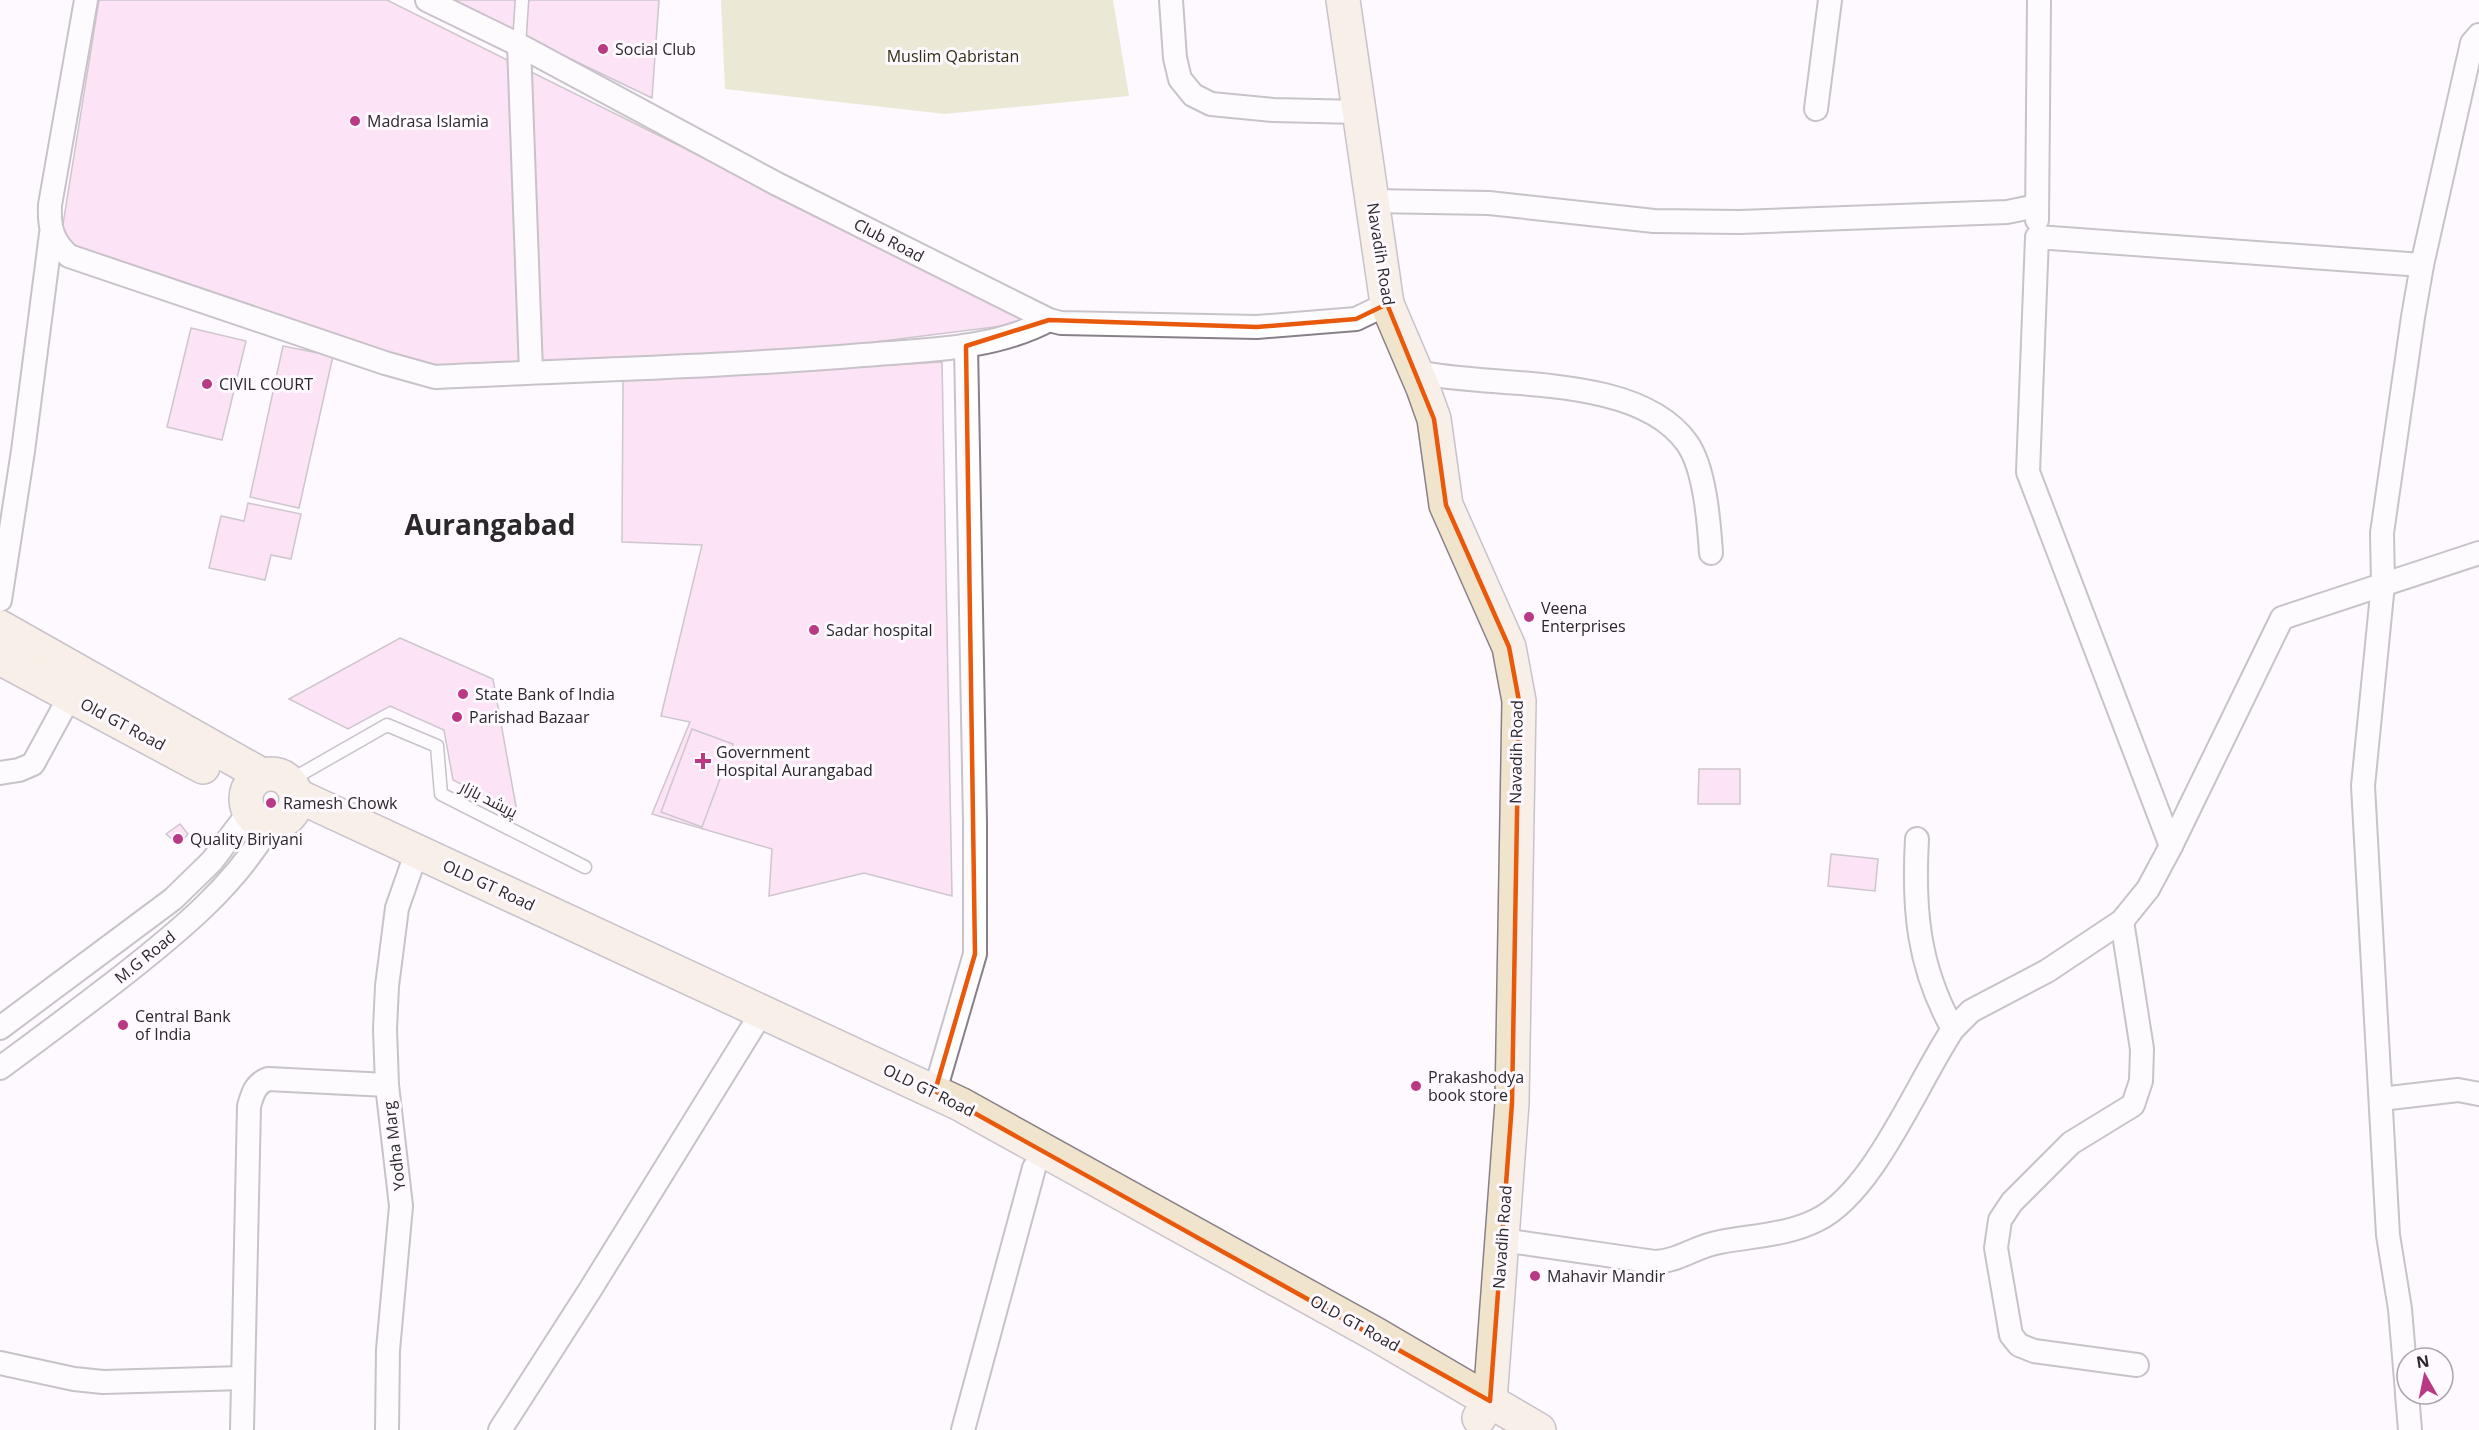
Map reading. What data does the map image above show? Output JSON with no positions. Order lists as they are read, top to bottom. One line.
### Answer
{"streets":{"main road":["Navadih Road","Old GT Road","OLD GT Road"],"street":["Club Road","M.G Road","Yodha Marg"],"lane":["پریشد بازار"]},"crossings":[["Club Road","Navadih Road"],["Navadih Road","OLD GT Road"],["Old GT Road","پریشد بازار"],["Old GT Road","OLD GT Road"],["Old GT Road","M.G Road"],["پریشد بازار","OLD GT Road"],["پریشد بازار","M.G Road"],["OLD GT Road","M.G Road"],["OLD GT Road","Yodha Marg"]],"districts":["Aurangabad"],"parks":["Muslim Qabristan"],"places":{"other":["Social Club","Madrasa Islamia","CIVIL COURT","Veena Enterprises","Sadar hospital","State Bank of India","Parishad Bazaar","Ramesh Chowk","Quality Biriyani","Central Bank of India","Prakashodya book store","Mahavir Mandir"],"health":["Government Hospital Aurangabad"]},"north":"top"}
